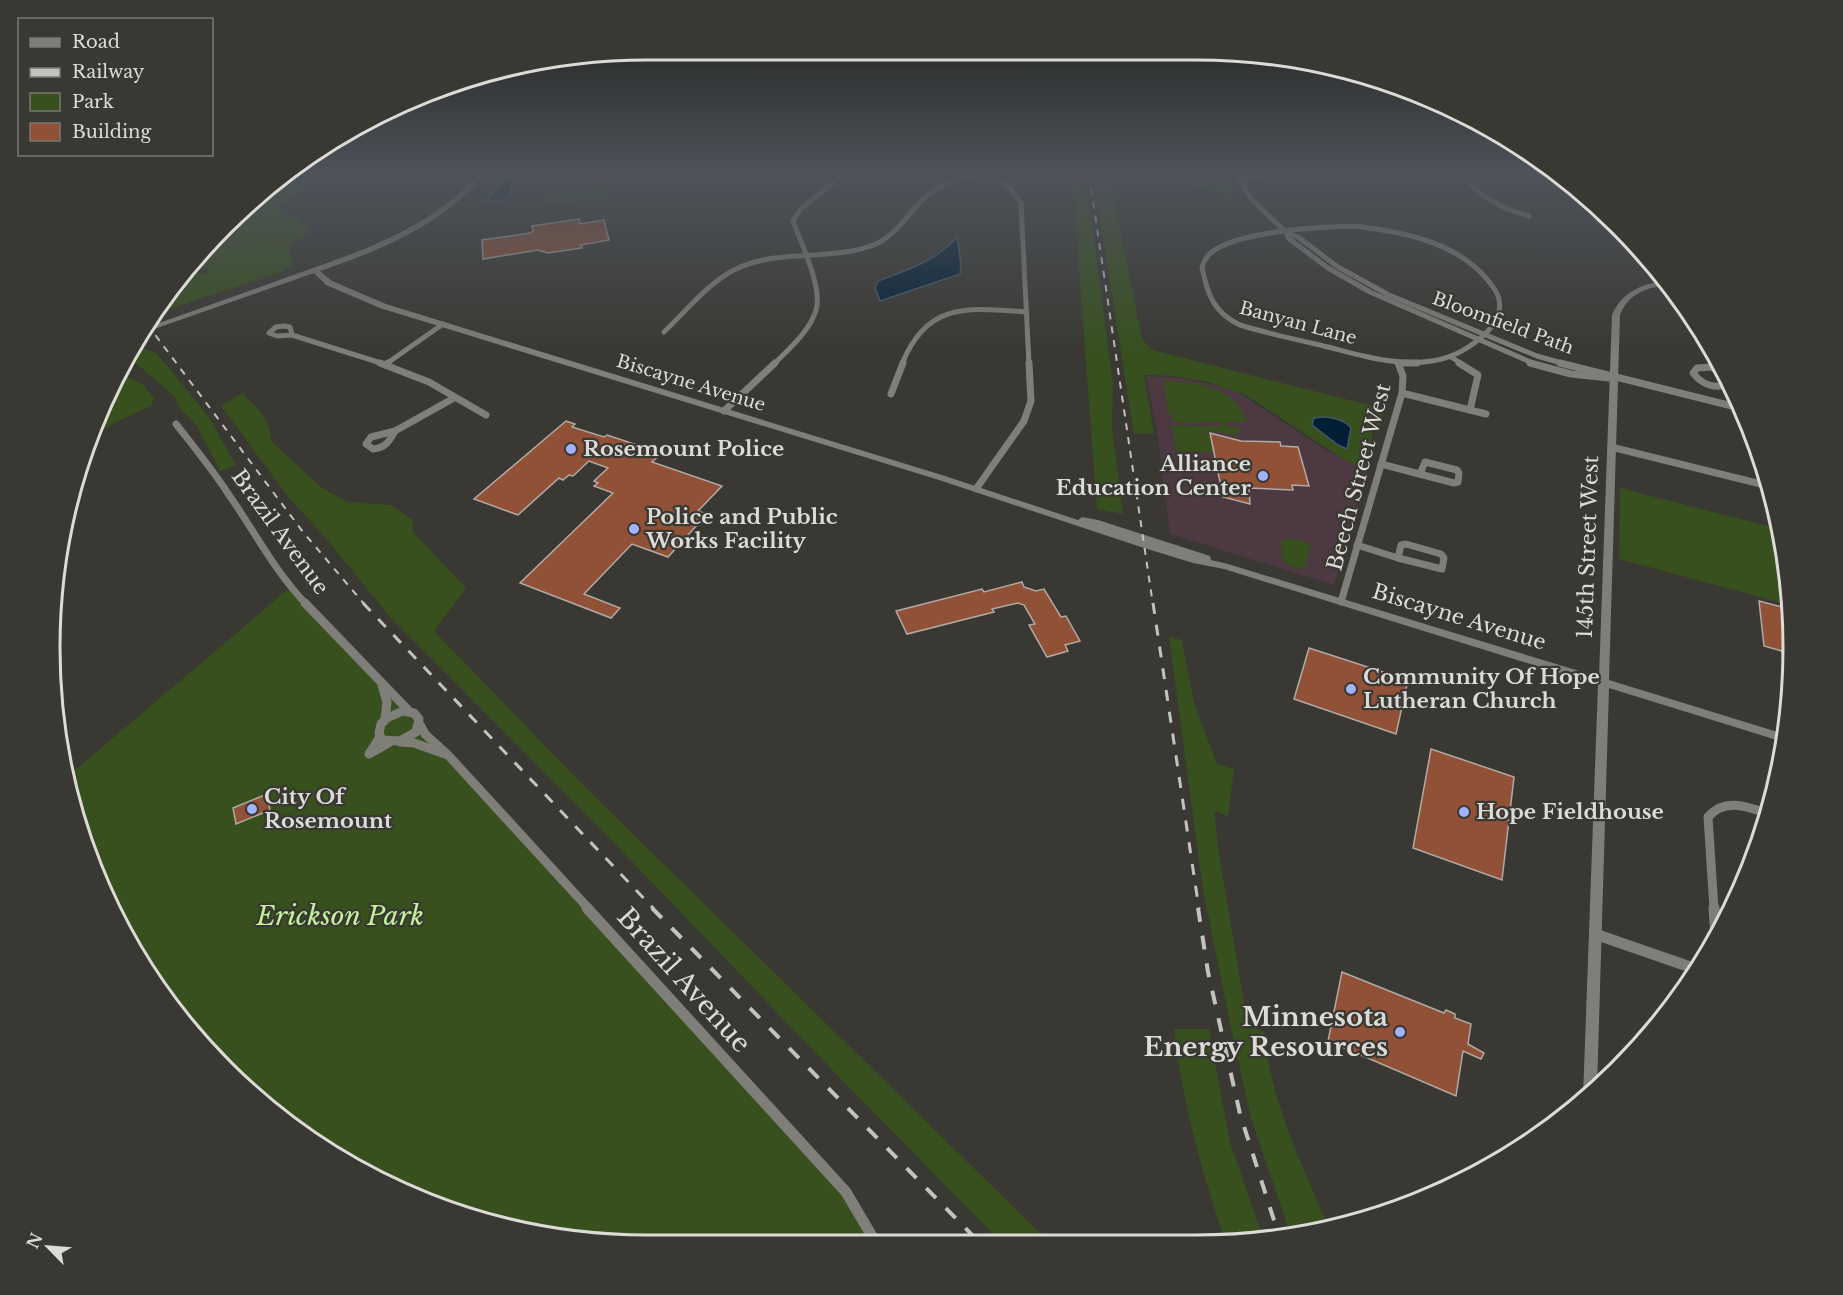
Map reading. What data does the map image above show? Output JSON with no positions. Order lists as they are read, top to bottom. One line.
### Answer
{"streets":{"street":["Banyan Lane","Bloomfield Path","Biscayne Avenue","Beech Street West","Brazil Avenue","145th Street West"]},"crossings":[["Banyan Lane","Bloomfield Path"],["Banyan Lane","Beech Street West"],["Bloomfield Path","145th Street West"],["Biscayne Avenue","Beech Street West"],["Biscayne Avenue","145th Street West"]],"parks":["Erickson Park"],"places":["Rosemount Police","Alliance Education Center","Police and Public Works Facility","Community Of Hope Lutheran Church","City Of Rosemount","Hope Fieldhouse","Minnesota Energy Resources"],"legend":["Road","Railway","Park","Building"],"north":"top left"}
